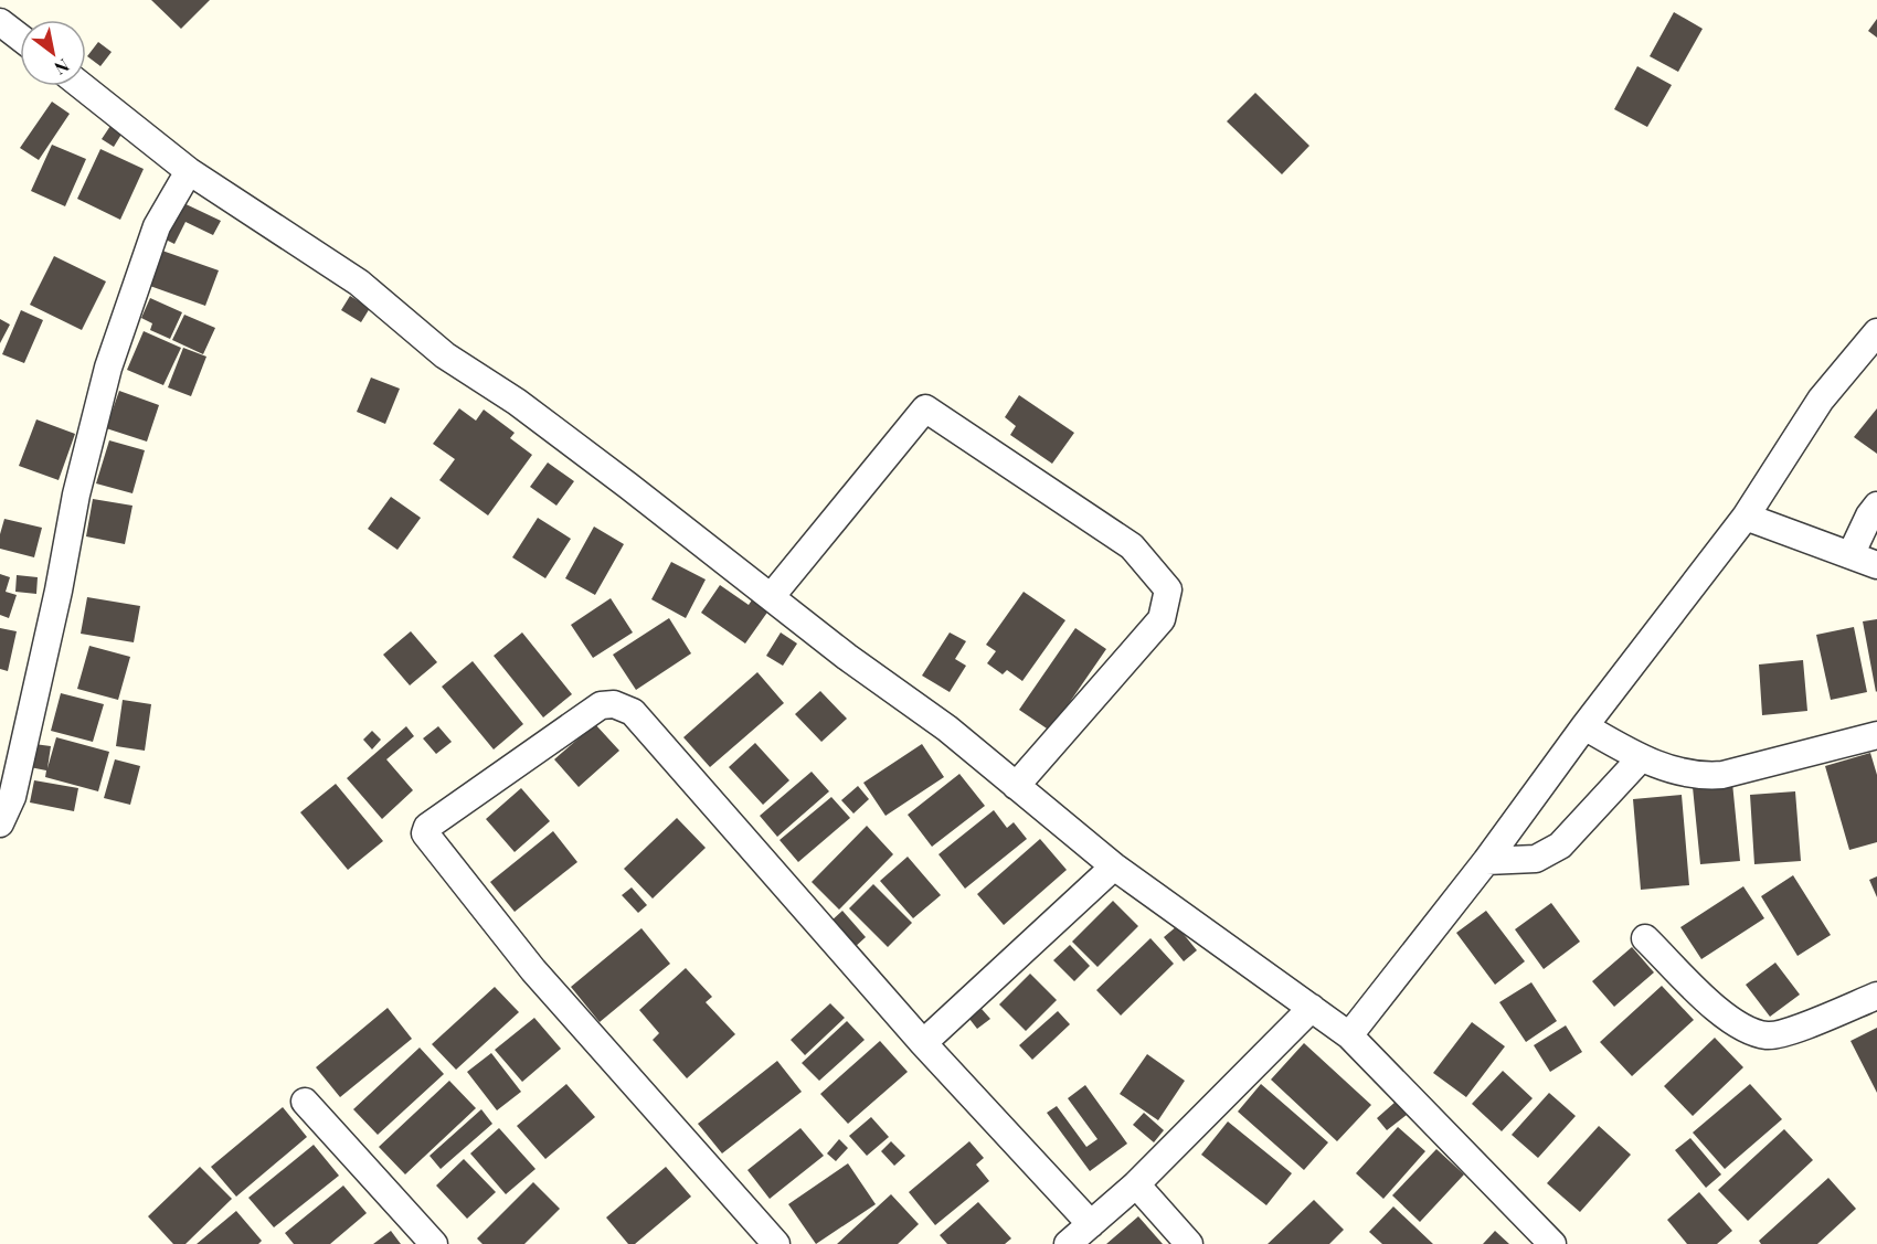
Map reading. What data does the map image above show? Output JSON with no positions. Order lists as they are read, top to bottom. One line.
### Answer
{"north":"bottom right"}
